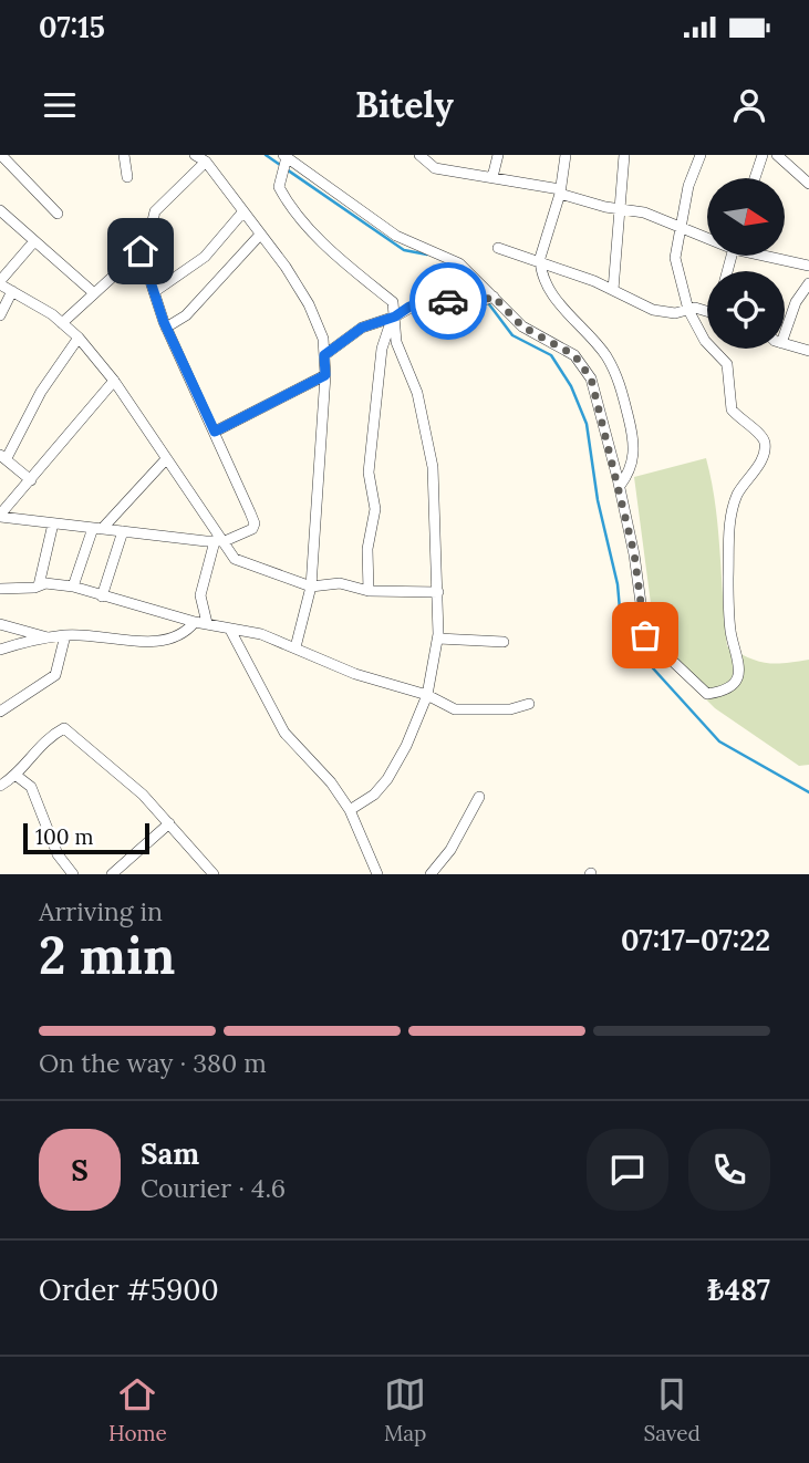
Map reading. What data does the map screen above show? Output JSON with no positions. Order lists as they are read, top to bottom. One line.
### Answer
{"scale_bar":"100 m","north":"right","page":{"status":"07:15","header":"Bitely","scale":"100 m","heading":["2 min","Arriving in","07:17–07:22"],"panel":["Sam","Courier · 4.6","Order #5900","₺487"],"bar":"On the way · 380 m","round":"S","tabs":["Home","Map","Saved"]}}
